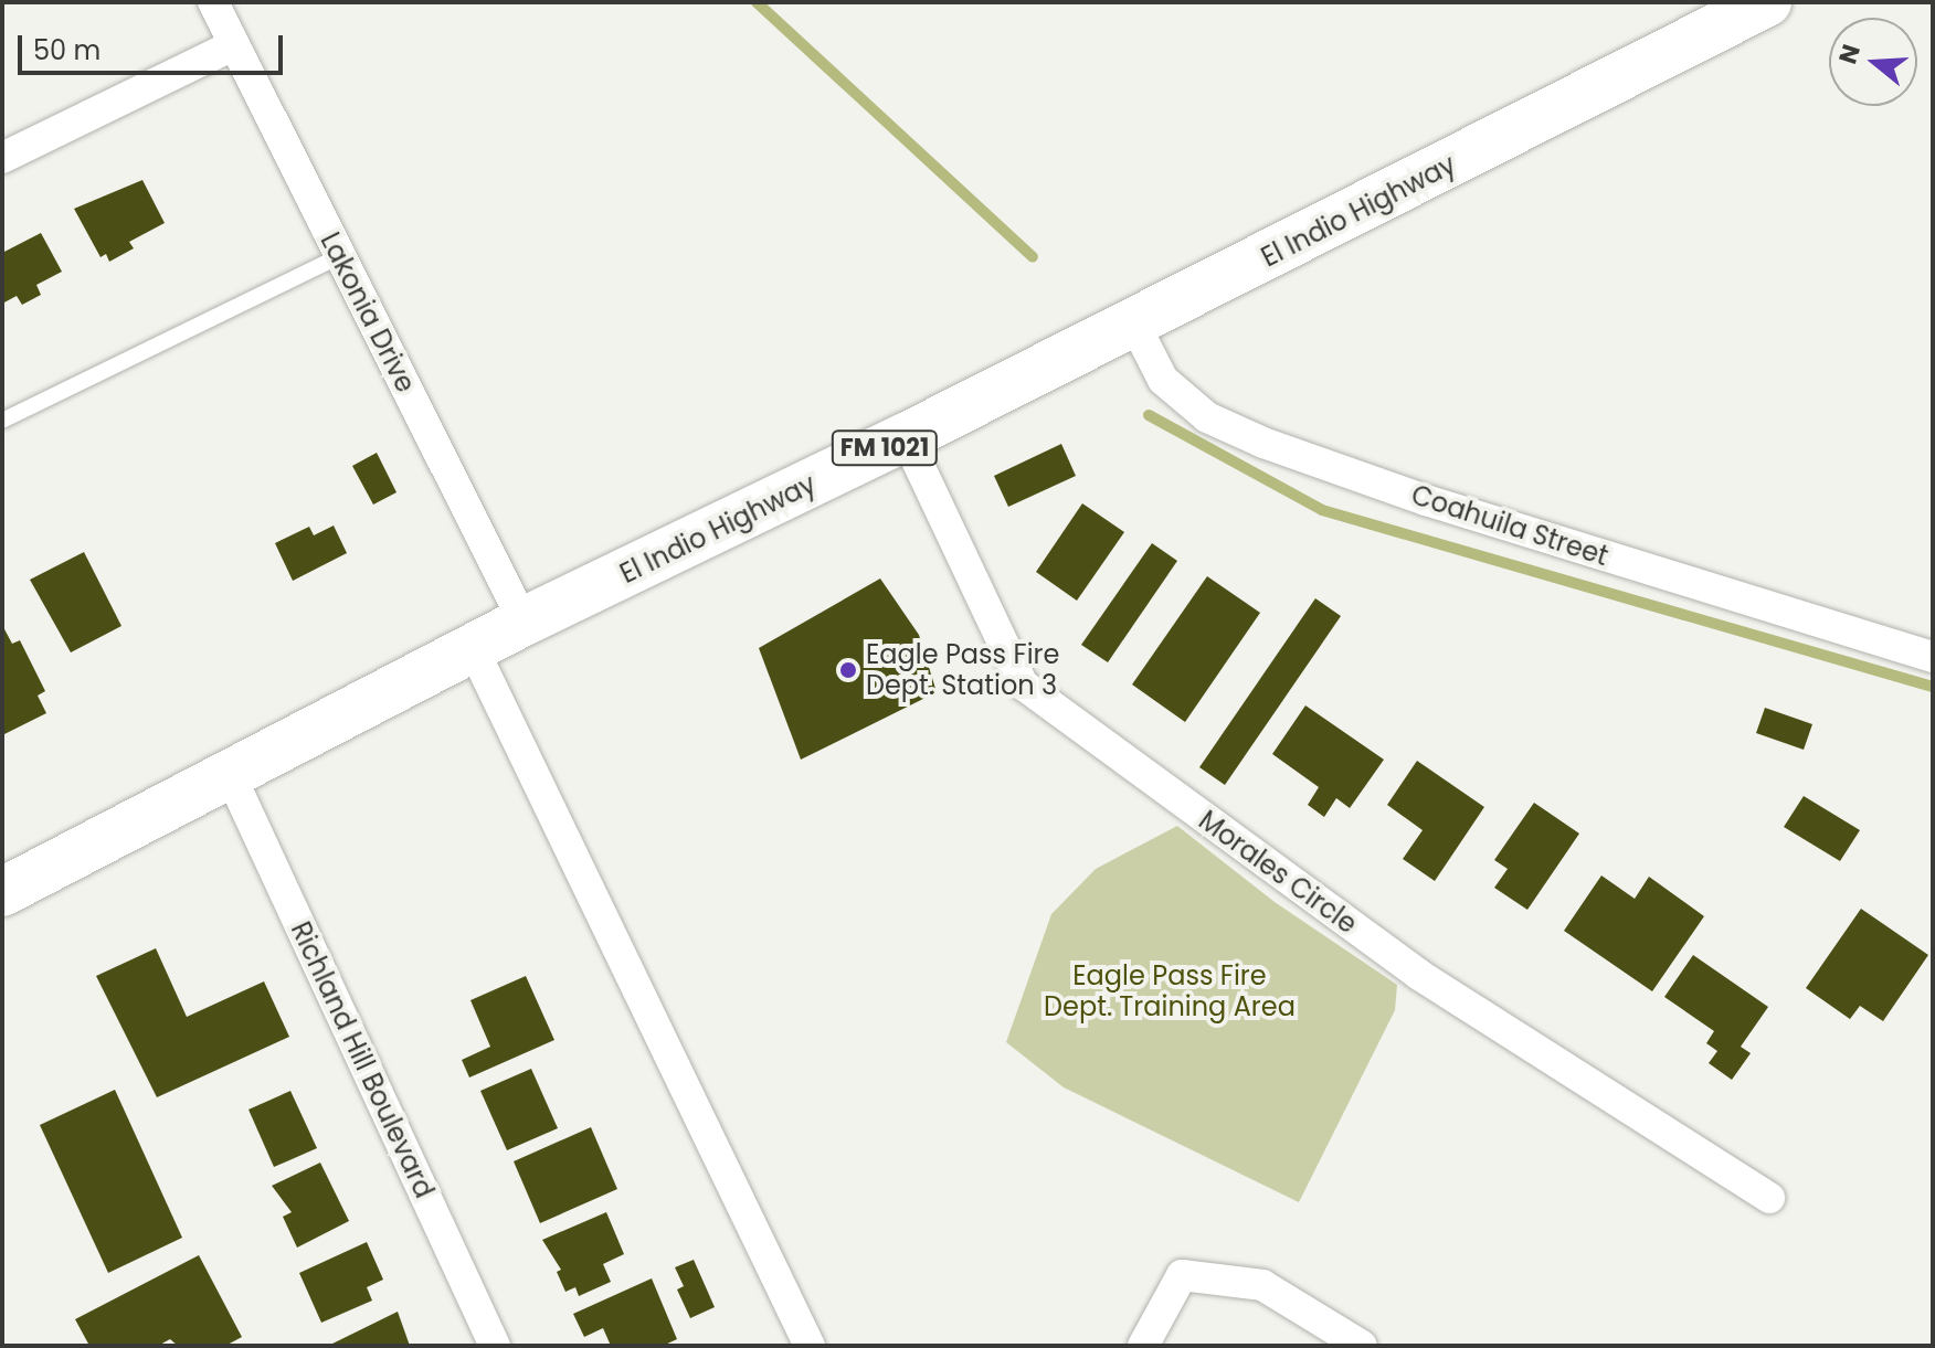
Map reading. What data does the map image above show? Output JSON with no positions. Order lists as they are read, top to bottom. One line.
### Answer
{"streets":{"main road":["El Indio Highway","FM 1021"],"street":["Lakonia Drive","Coahuila Street","Morales Circle","Richland Hill Boulevard"]},"crossings":[["El Indio Highway","Lakonia Drive"],["El Indio Highway","Coahuila Street"],["El Indio Highway","Morales Circle"],["El Indio Highway","Richland Hill Boulevard"]],"parks":["Eagle Pass Fire Dept. Training Area"],"places":["Eagle Pass Fire Dept. Station 3"],"scale_bar":"50 m","north":"left"}
